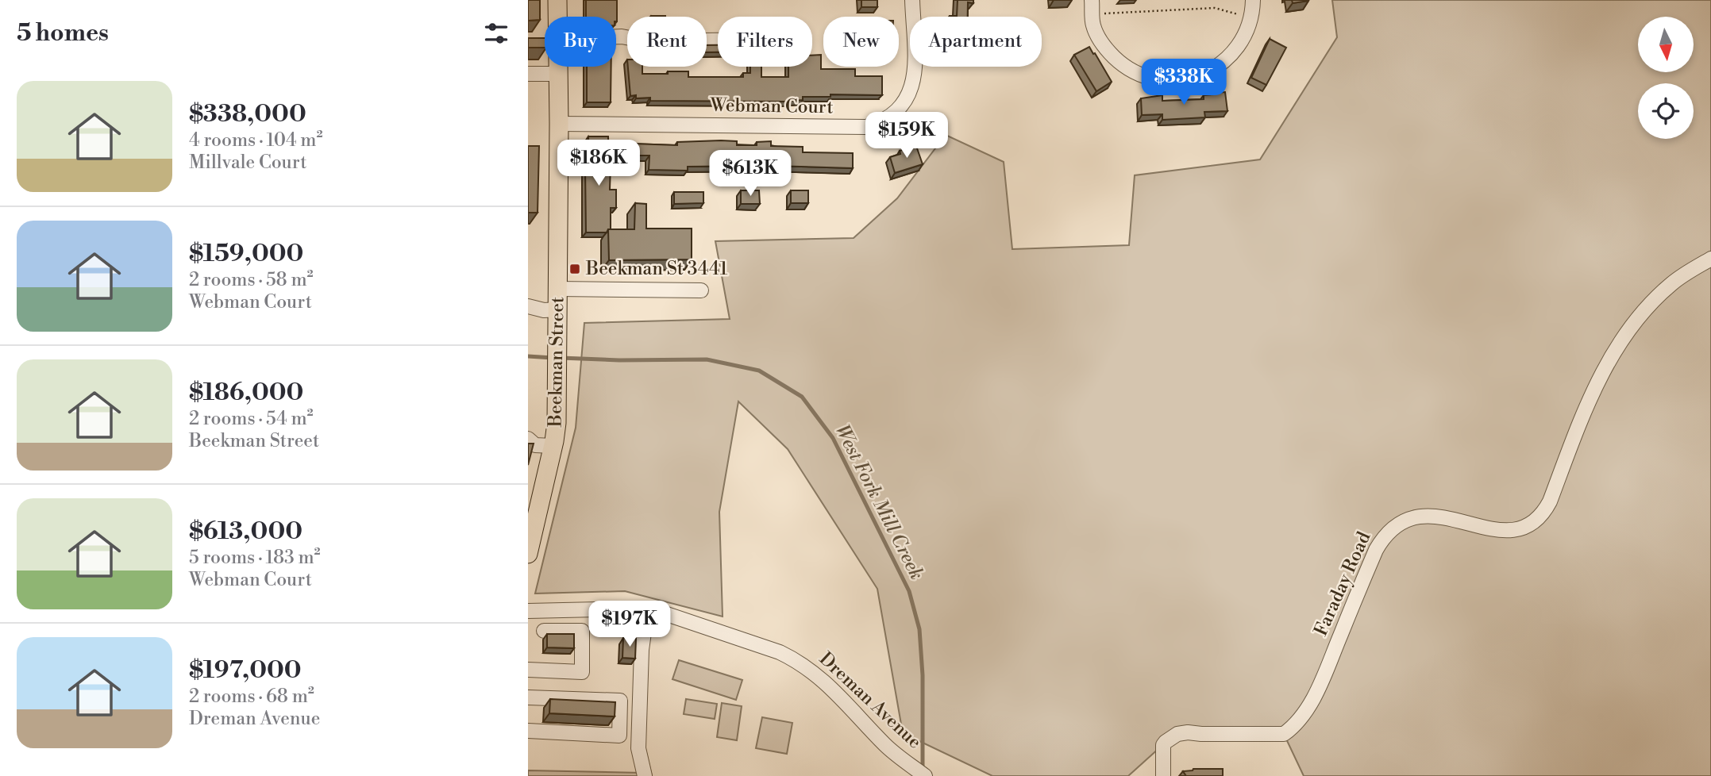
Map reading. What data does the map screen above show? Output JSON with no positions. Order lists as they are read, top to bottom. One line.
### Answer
{"streets":{"main road":["Beekman Street"],"street":["Webman Court","Faraday Road","Dreman Avenue"]},"crossings":[["Webman Court","Beekman Street"]],"water":["West Fork Mill Creek"],"places":{"transit":["Beekman St 3441"]},"north":"bottom","page":{"heading":"5 homes","chip":["Buy","Rent","Filters","New","Apartment"],"price":["$338K","$159K","$186K","$613K","$197K"],"list":[{"name":"$338,000","note":"4 rooms · 104 m² · Millvale Court"},{"name":"$159,000","note":"2 rooms · 58 m² · Webman Court"},{"name":"$186,000","note":"2 rooms · 54 m² · Beekman Street"},{"name":"$613,000","note":"5 rooms · 183 m² · Webman Court"},{"name":"$197,000","note":"2 rooms · 68 m² · Dreman Avenue"}]}}
